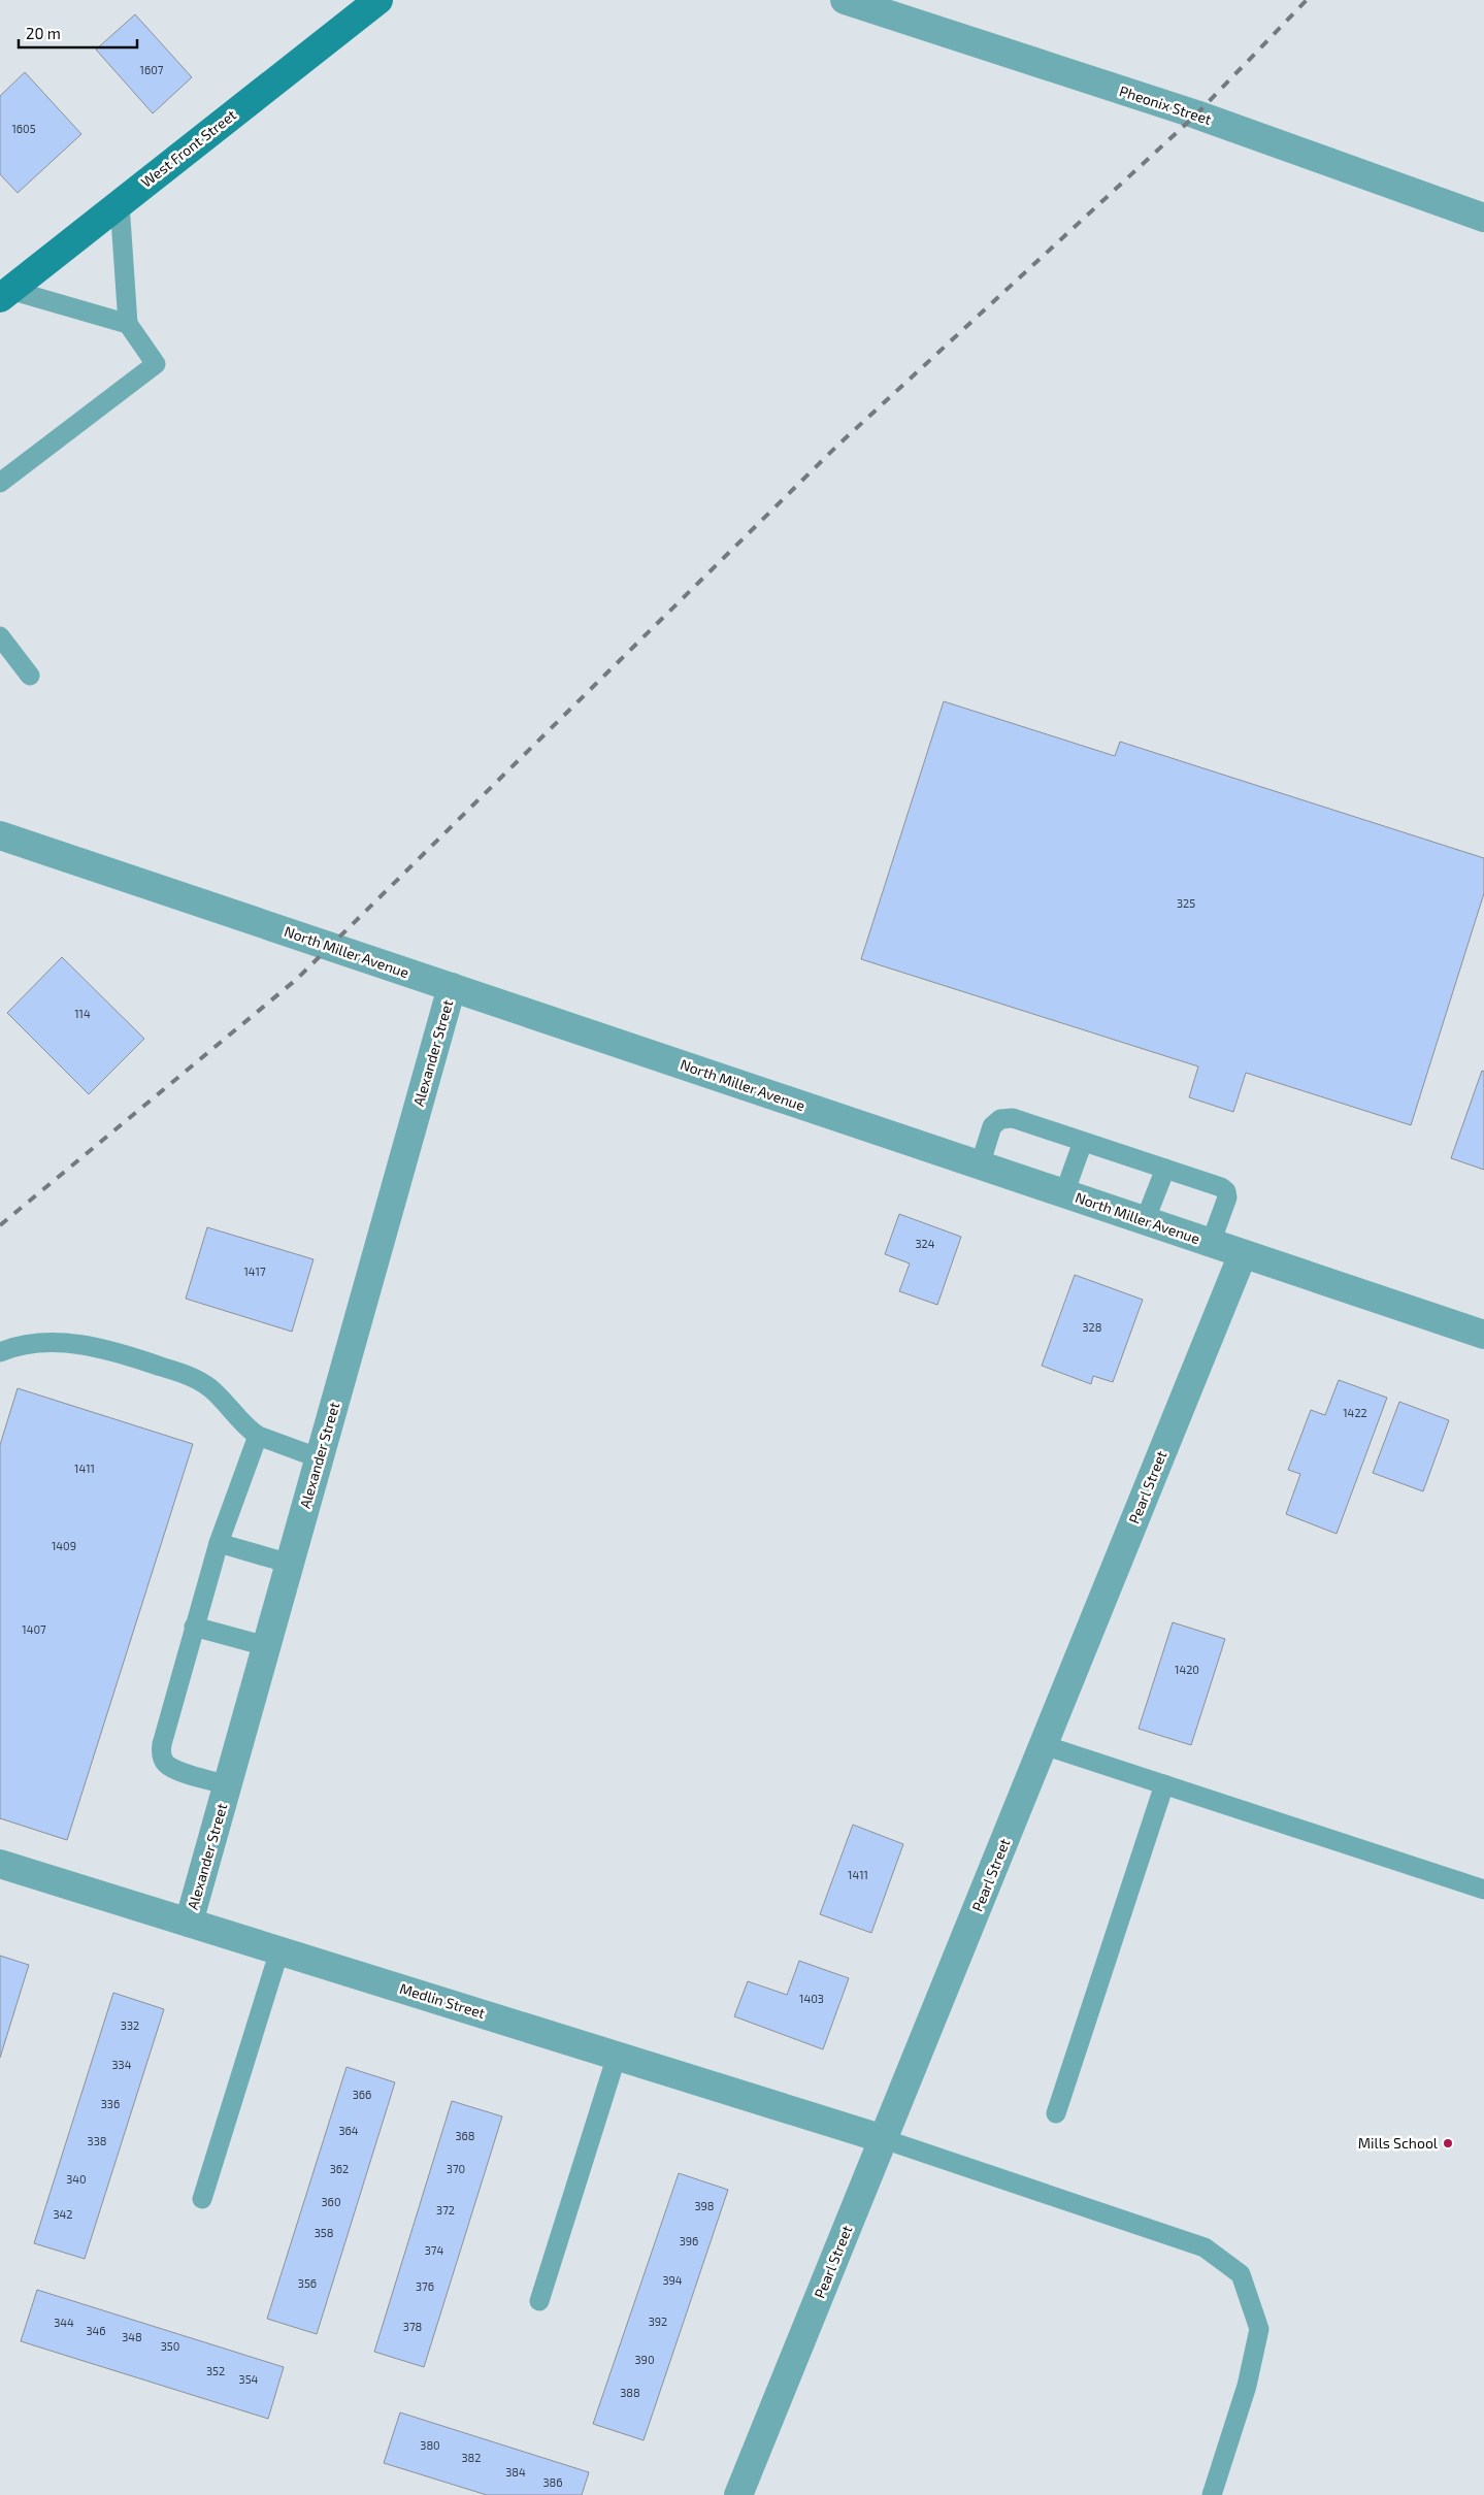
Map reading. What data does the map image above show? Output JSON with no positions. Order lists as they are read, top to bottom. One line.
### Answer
{"streets":{"main road":["West Front Street"],"street":["Pheonix Street","North Miller Avenue","Alexander Street","Pearl Street","Medlin Street"]},"crossings":[["North Miller Avenue","Alexander Street"],["North Miller Avenue","Pearl Street"],["Alexander Street","Medlin Street"],["Pearl Street","Medlin Street"]],"places":["Mills School"],"house_numbers":["1607","1605","325","114","324","1417","328","1422","1411","1409","1407","1420","1411","1403","332","334","366","336","364","368","338","362","370","340","360","398","372","342","358","396","374","394","356","376","392","344","378","346","348","350","390","352","354","388","380","382","384","386"],"scale_bar":"20 m"}
